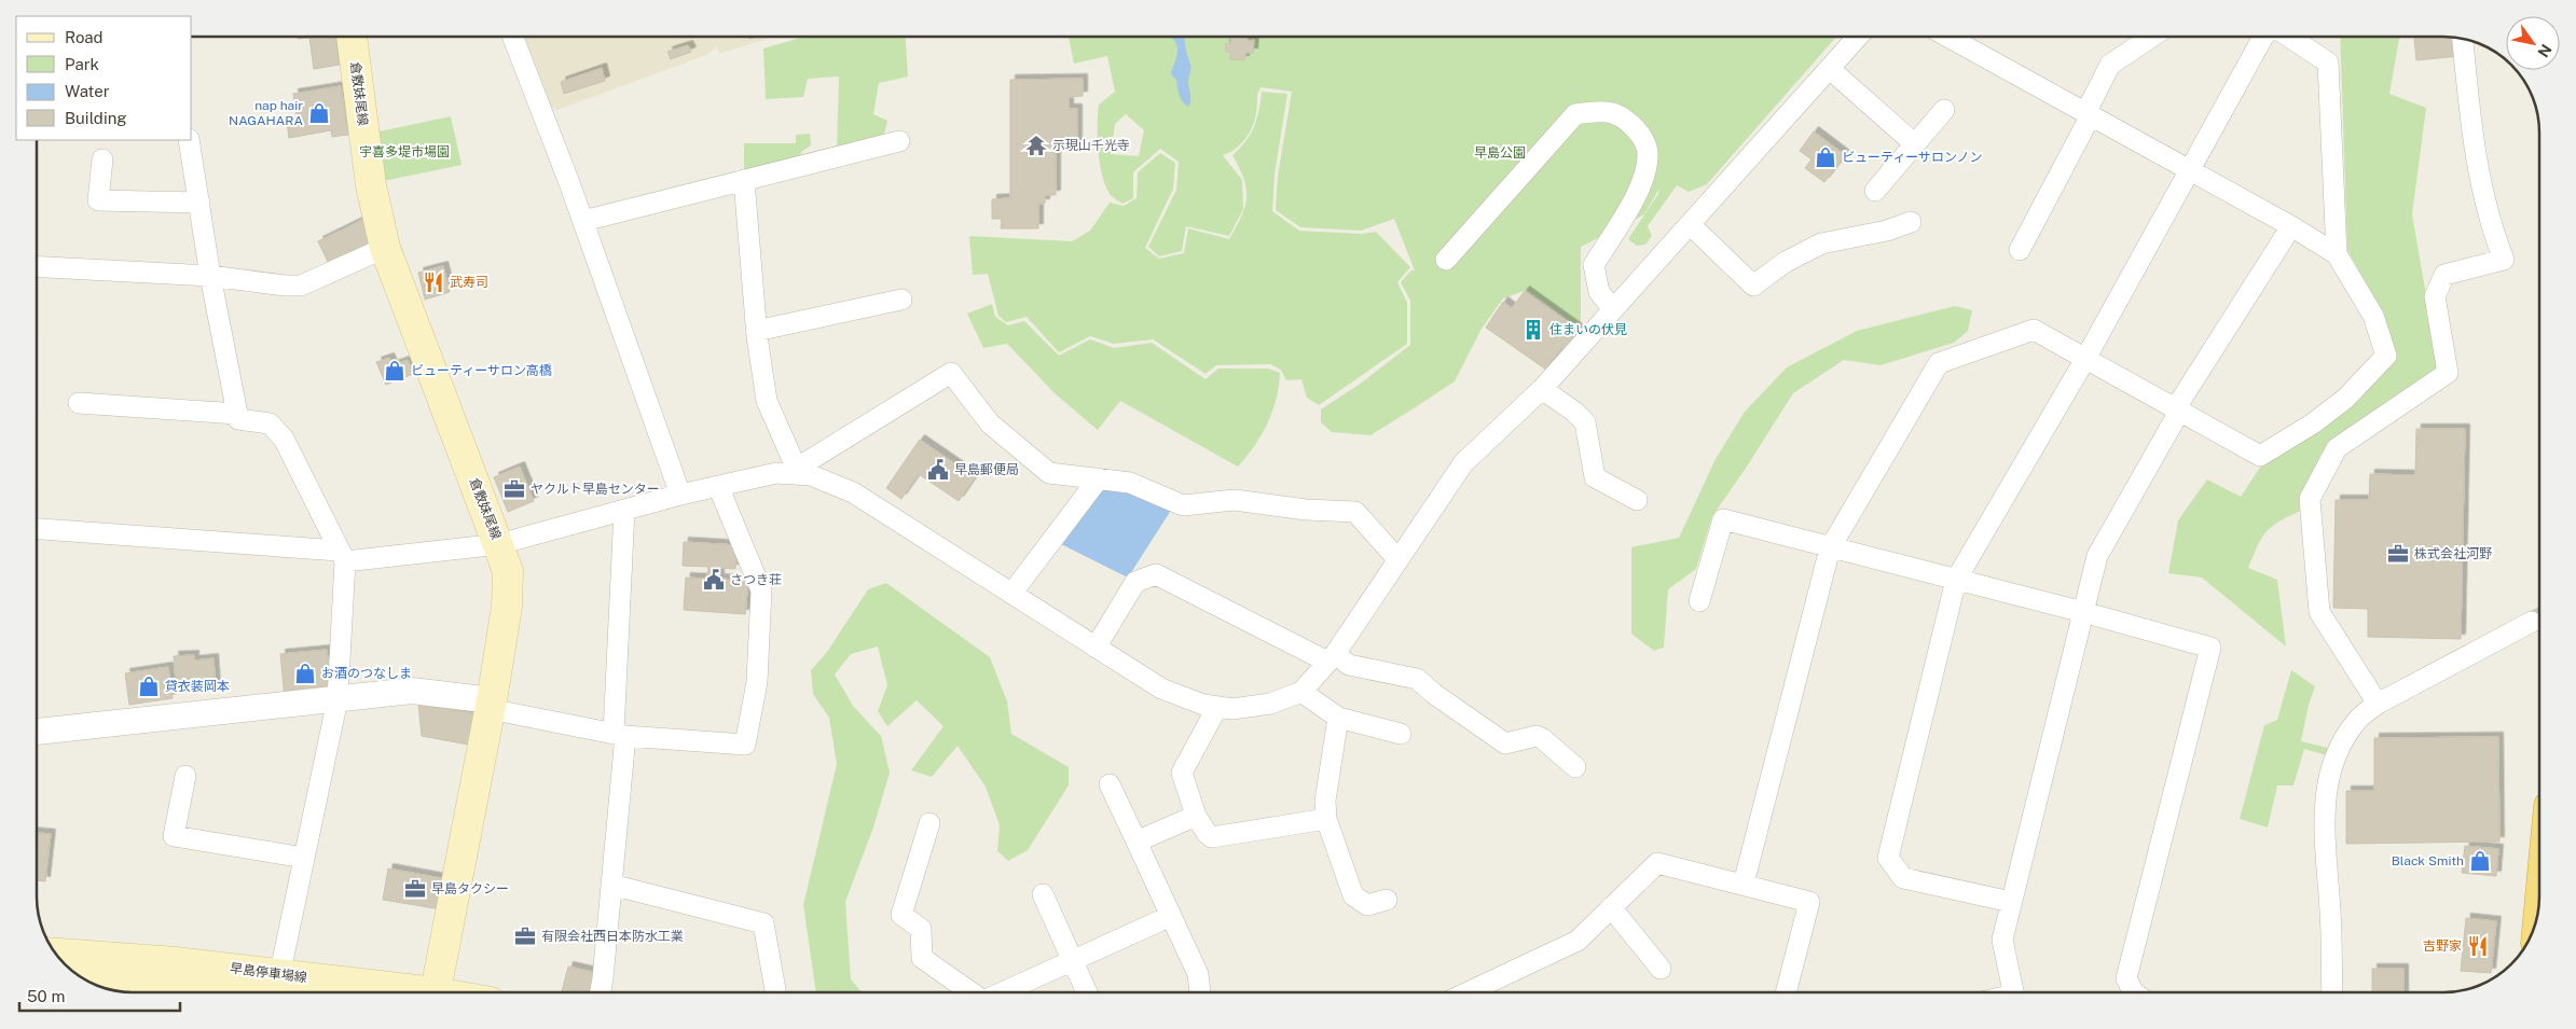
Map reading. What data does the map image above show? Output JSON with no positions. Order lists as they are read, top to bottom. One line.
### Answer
{"streets":{"main road":["倉敷妹尾線","早島停車場線"]},"parks":["宇喜多堤市場園","早島公園"],"places":{"shop":["nap hair NAGAHARA","ビューティーサロンノン","ビューティーサロン高橋","お酒のつなしま","貸衣装岡本","Black Smith"],"temple":["示現山千光寺"],"restaurant":["武寿司","吉野家"],"building":["住まいの伏見"],"public building":["早島郵便局","さつき荘"],"office":["ヤクルト早島センター","株式会社河野","早島タクシー","有限会社西日本防水工業"]},"legend":["Road","Park","Water","Building"],"scale_bar":"50 m","north":"bottom right"}
